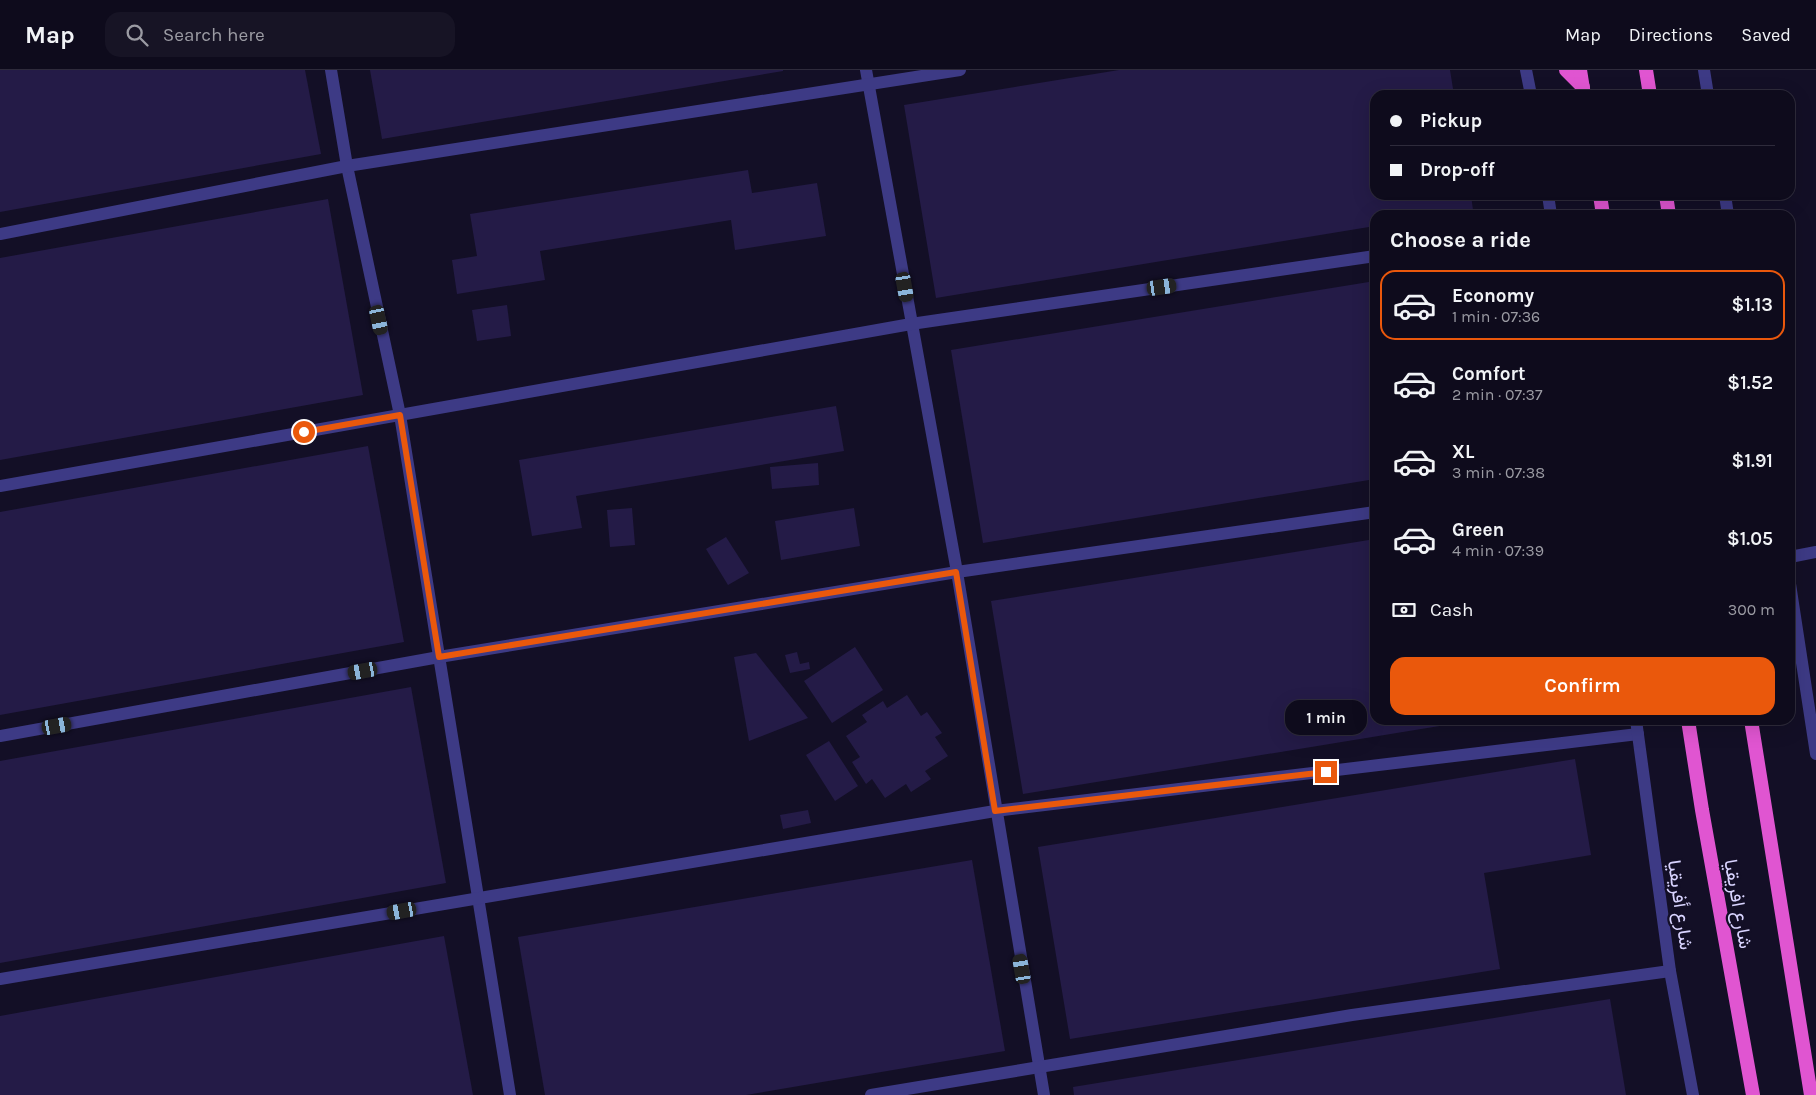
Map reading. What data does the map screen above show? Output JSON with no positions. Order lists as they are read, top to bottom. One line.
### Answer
{"streets":{"highway":["شارع افريقيا"],"street":["شارع أفريقيا"]},"page":{"header":"Map","search":"Search here","nav":["Map","Directions","Saved"],"banner":["Pickup","Drop-off"],"heading":"Choose a ride","list":[{"name":"Economy","note":"1 min · 07:36","value":"$1.13"},{"name":"Comfort","note":"2 min · 07:37","value":"$1.52"},{"name":"XL","note":"3 min · 07:38","value":"$1.91"},{"name":"Green","note":"4 min · 07:39","value":"$1.05"}],"pay":["Cash","300 m"],"buttons":"Confirm","bubble":"1 min"}}
